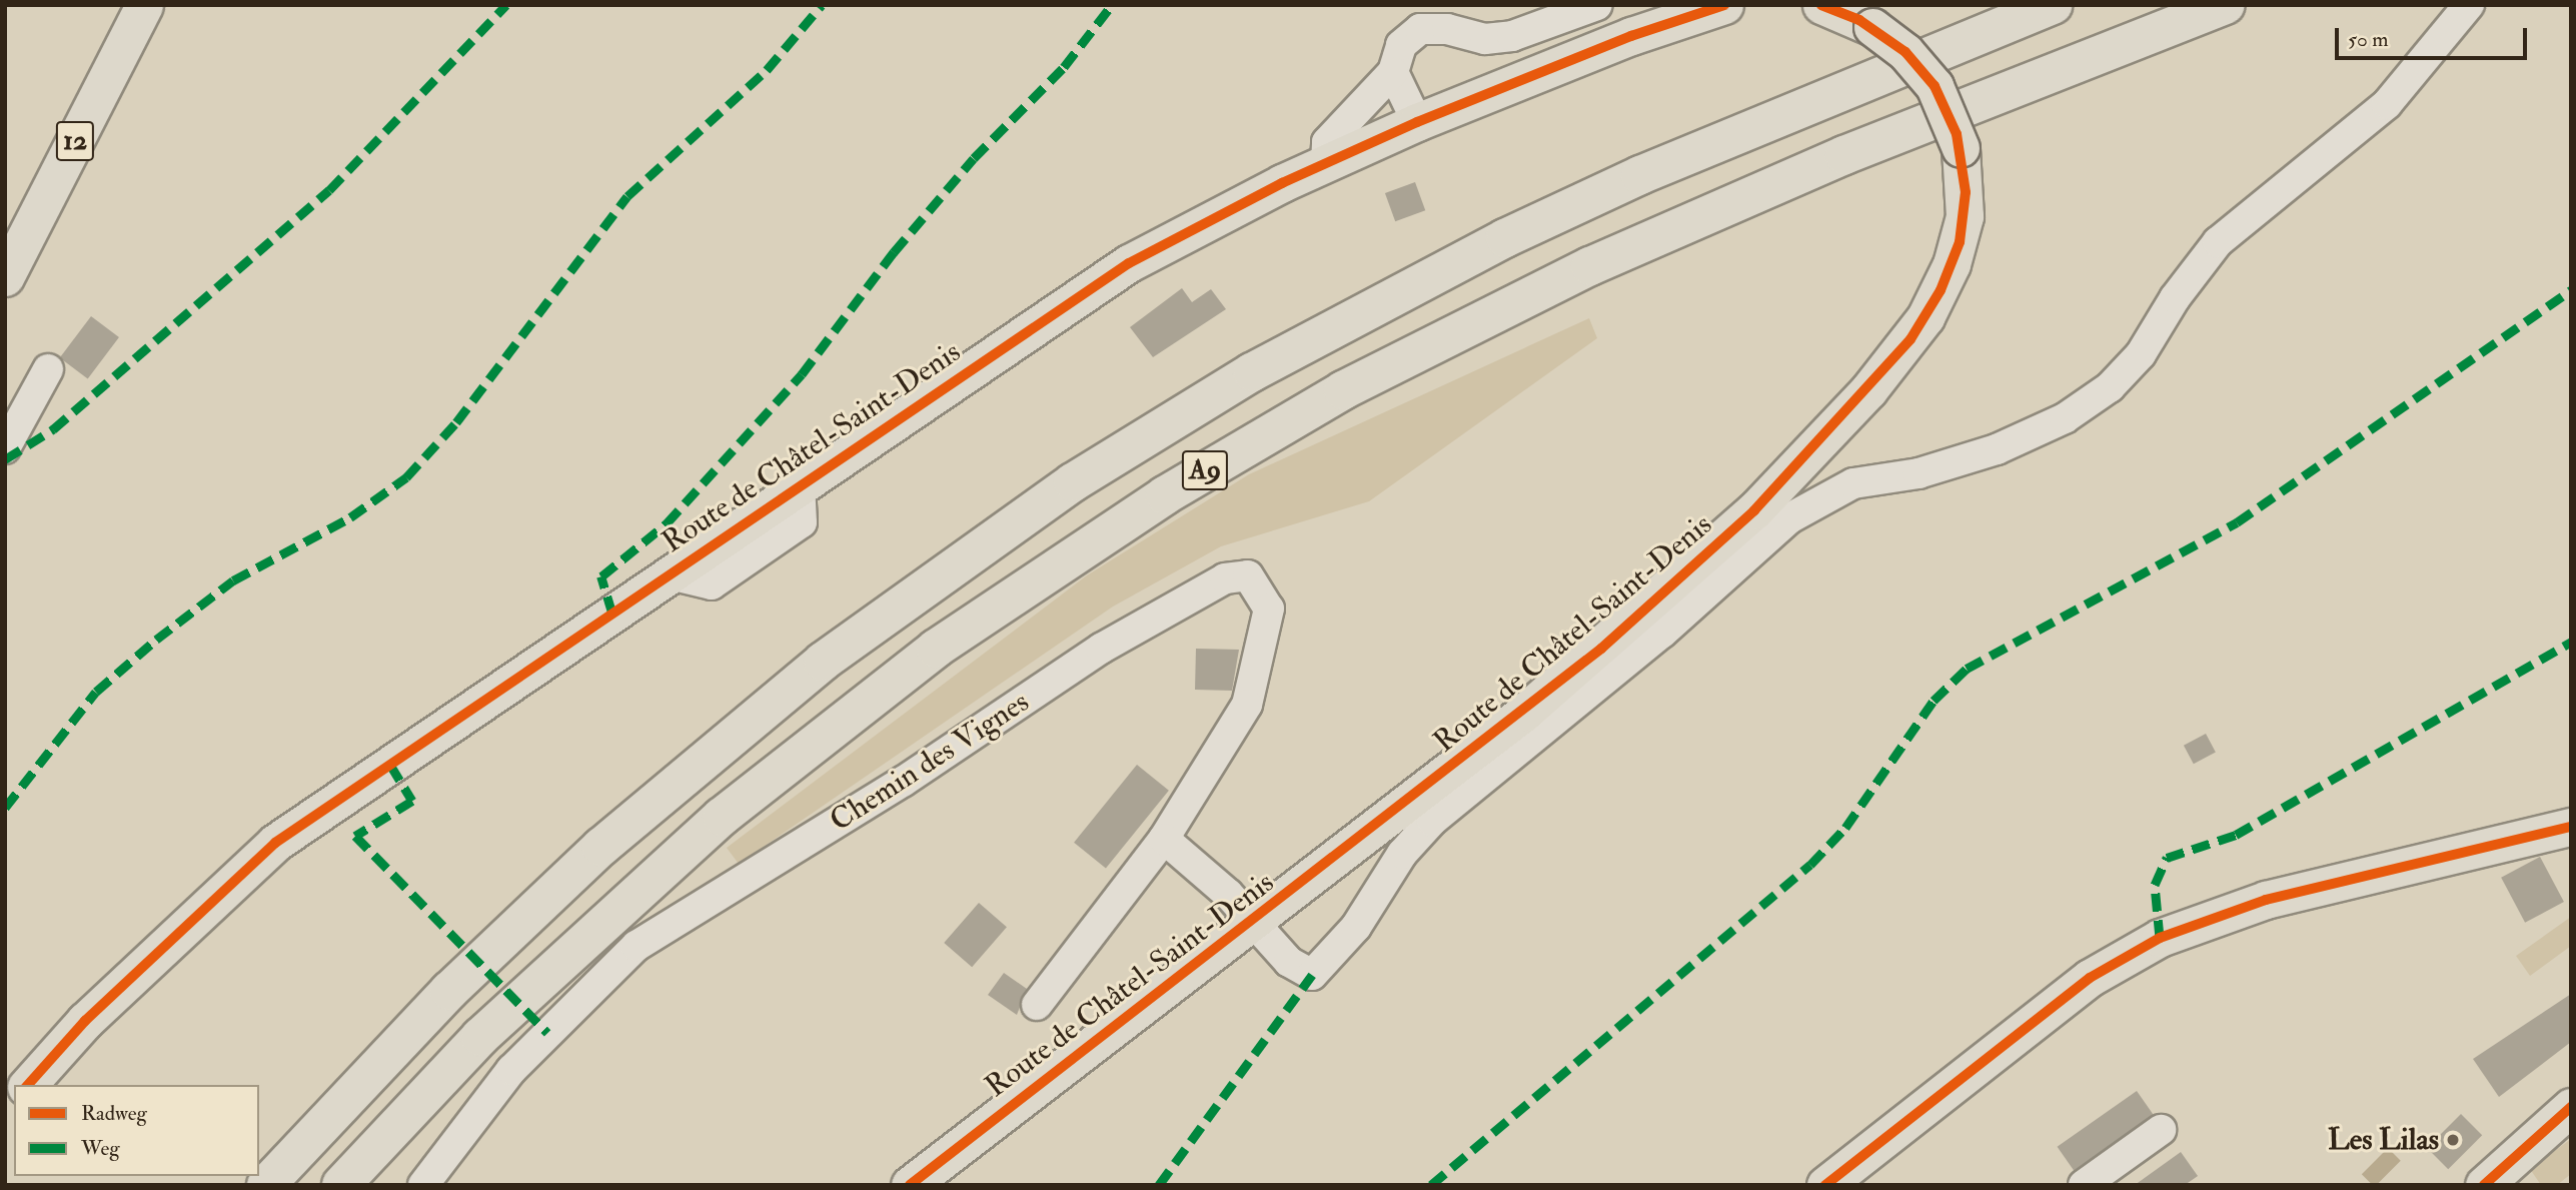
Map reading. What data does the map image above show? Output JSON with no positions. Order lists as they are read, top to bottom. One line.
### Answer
{"streets":{"highway":["A9"],"main road":["12","Route de Châtel-Saint-Denis"],"street":["Chemin des Vignes"]},"places":["Les Lilas"],"legend":["Radweg","Weg"],"scale_bar":"50 m"}
